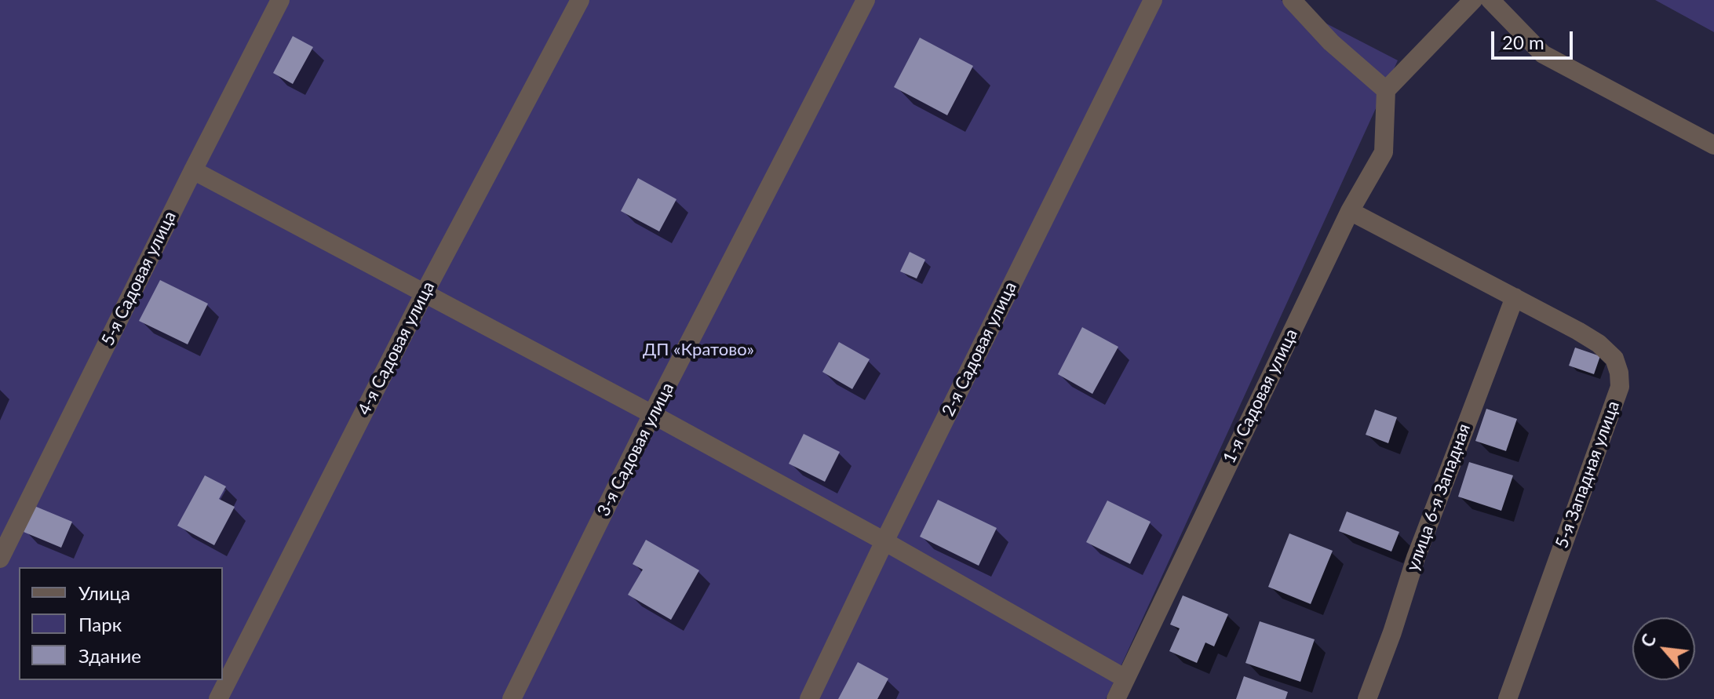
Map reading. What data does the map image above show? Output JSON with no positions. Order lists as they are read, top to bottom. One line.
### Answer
{"streets":{"street":["5-я Садовая улица","4-я Садовая улица","2-я Садовая улица","1-я Садовая улица","3-я Садовая улица","5-я Западная улица","улица 6-я Западная"]},"crossings":[["1-я Садовая улица","5-я Западная улица"],["5-я Западная улица","улица 6-я Западная"]],"parks":["ДП «Кратово»"],"legend":["Улица","Парк","Здание"],"scale_bar":"20 m","north":"top left"}
